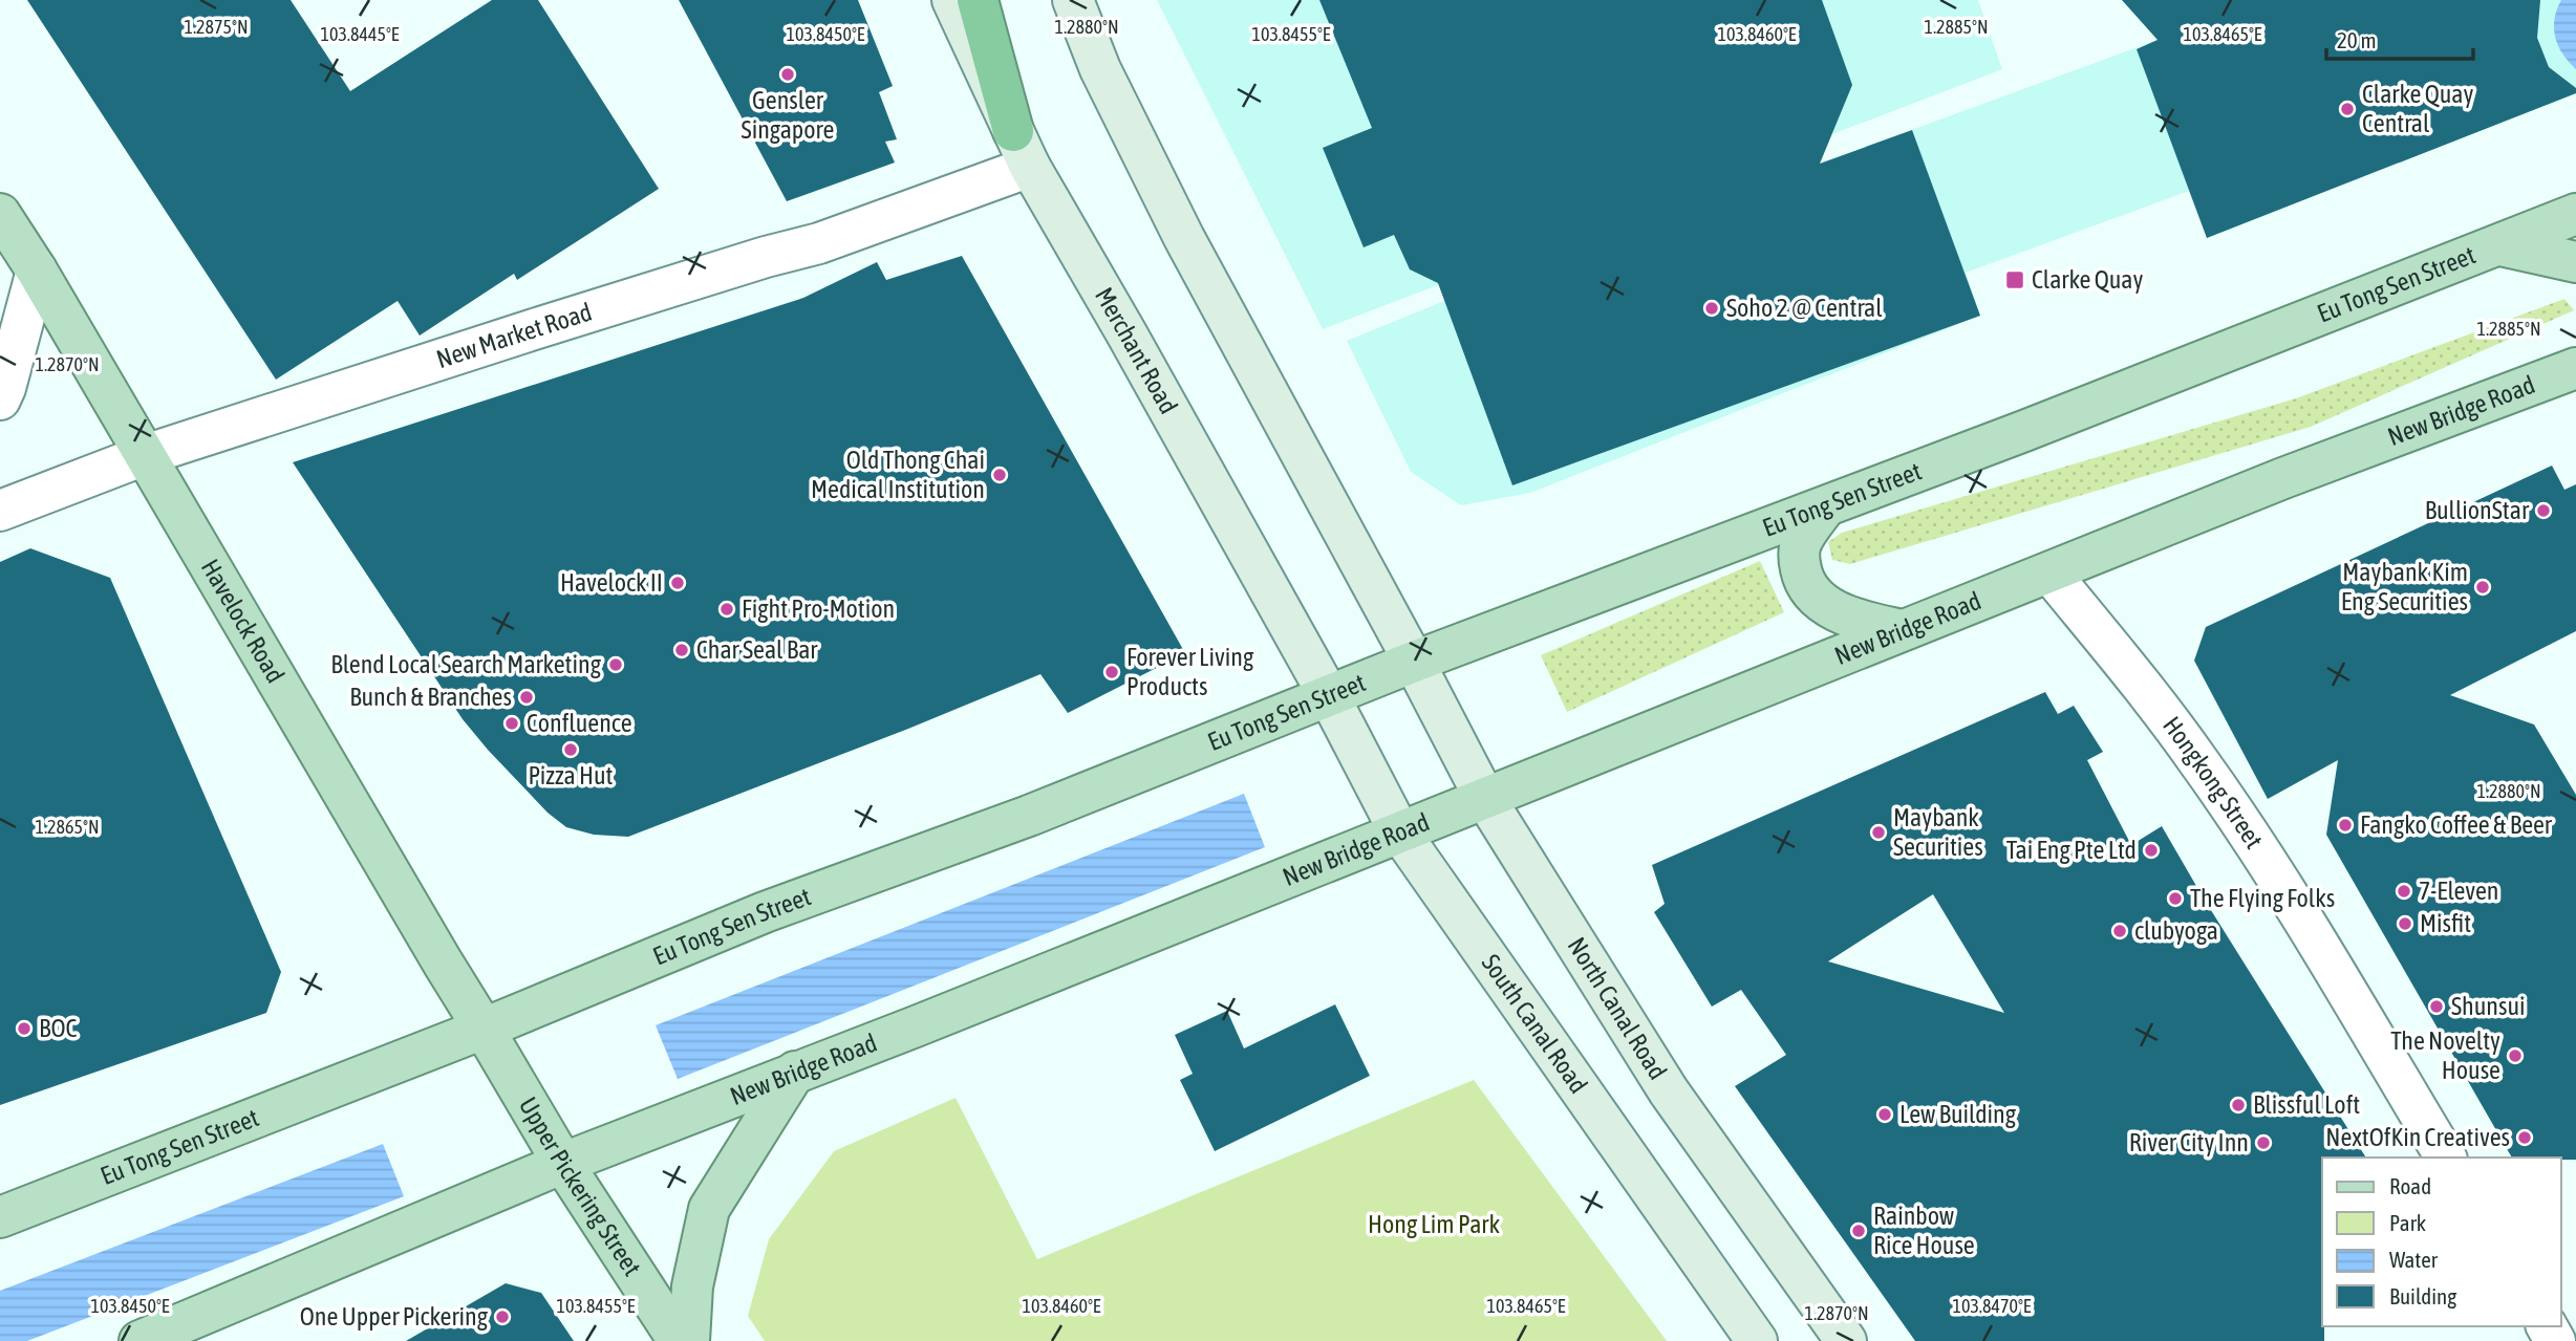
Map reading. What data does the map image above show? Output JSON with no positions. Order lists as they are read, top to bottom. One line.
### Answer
{"streets":{"main road":["Eu Tong Sen Street","Merchant Road","New Bridge Road","Havelock Road","North Canal Road","South Canal Road","Upper Pickering Street"],"street":["New Market Road","Hongkong Street"]},"crossings":[["Eu Tong Sen Street","Merchant Road"],["Eu Tong Sen Street","Havelock Road"],["Eu Tong Sen Street","North Canal Road"],["Eu Tong Sen Street","South Canal Road"],["Eu Tong Sen Street","Upper Pickering Street"],["New Market Road","Merchant Road"],["New Market Road","Havelock Road"],["Merchant Road","South Canal Road"],["New Bridge Road","Hongkong Street"],["New Bridge Road","North Canal Road"],["New Bridge Road","South Canal Road"],["New Bridge Road","Upper Pickering Street"],["Havelock Road","Upper Pickering Street"]],"parks":["Hong Lim Park"],"places":{"other":["Gensler Singapore","Clarke Quay Central","Soho 2 @ Central","Old Thong Chai Medical Institution","BullionStar","Havelock II","Maybank Kim Eng Securities","Fight Pro-Motion","Char Seal Bar","Blend Local Search Marketing","Forever Living Products","Bunch & Branches","Confluence","Pizza Hut","Fangko Coffee & Beer","Maybank Securities","Tai Eng Pte Ltd","7-Eleven","The Flying Folks","Misfit","clubyoga","Shunsui","BOC","The Novelty House","Blissful Loft","Lew Building","NextOfKin Creatives","River City Inn","Rainbow Rice House","One Upper Pickering"],"transit":["Clarke Quay"]},"legend":["Road","Park","Water","Building"],"scale_bar":"20 m","coordinates":["1.2875°N","1.2880°N","1.2885°N","103.8445°E","103.8450°E","103.8455°E","103.8460°E","103.8465°E","1.2870°N","1.2865°N","103.8470°E"]}
